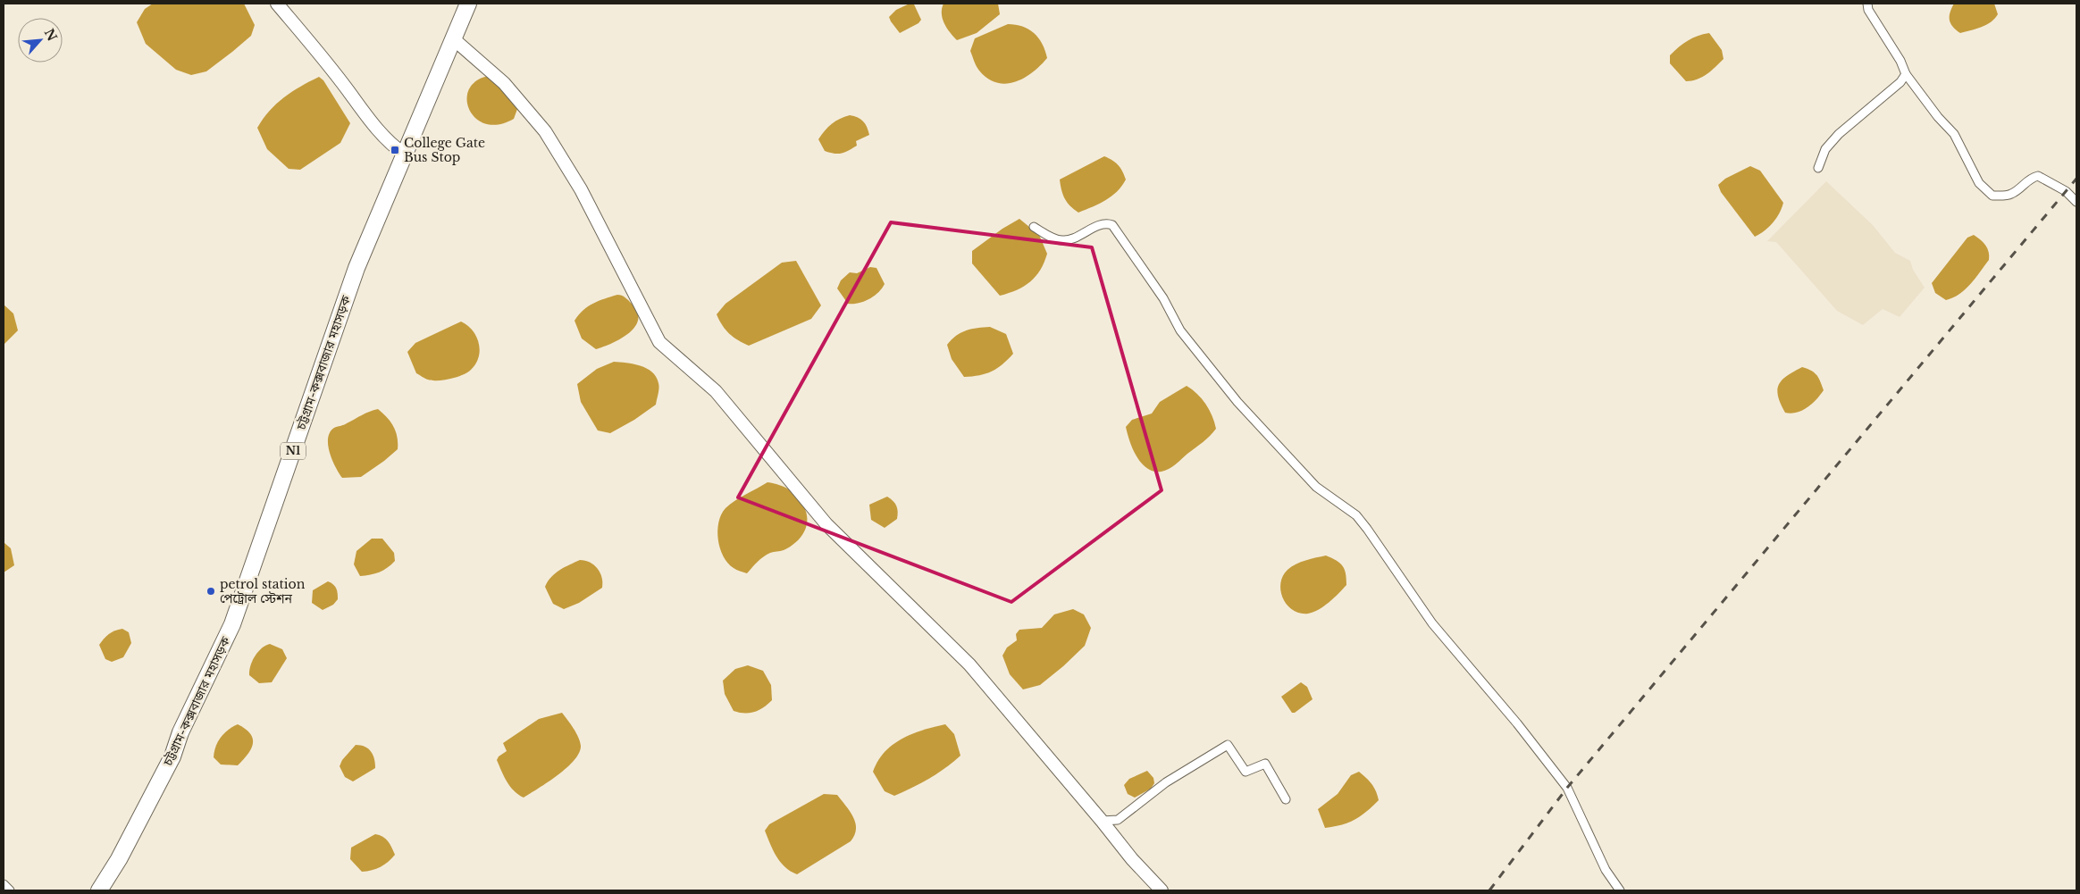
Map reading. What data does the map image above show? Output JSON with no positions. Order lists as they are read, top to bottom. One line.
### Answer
{"streets":{"highway":["চট্টগ্রাম-কক্সবাজার মহাসড়ক","N1"]},"places":{"transit":["College Gate Bus Stop"],"other":["petrol station পেট্রোল স্টেশন"]},"north":"top right"}
